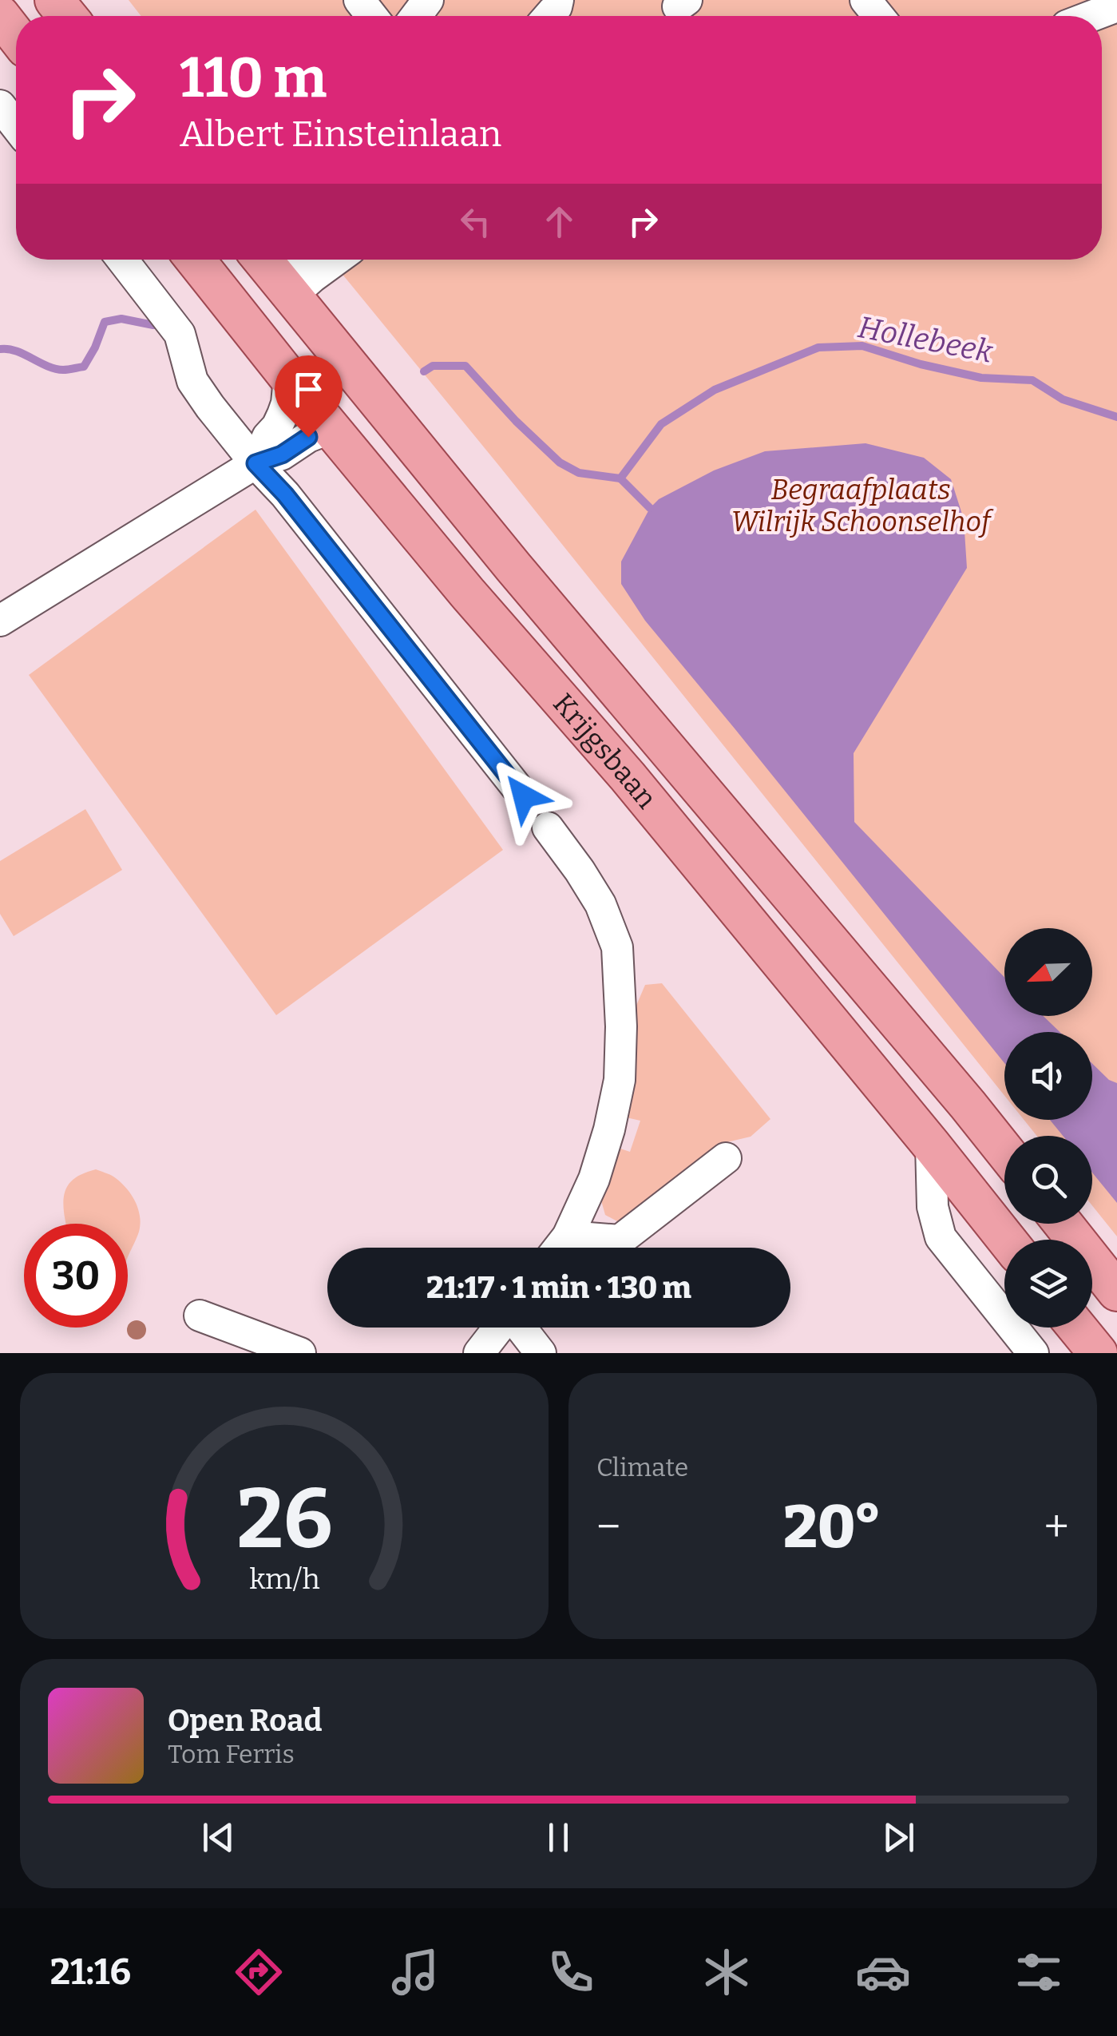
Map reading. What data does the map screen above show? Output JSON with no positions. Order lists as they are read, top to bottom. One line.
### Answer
{"streets":{"main road":["Krijgsbaan"]},"water":["Hollebeek"],"parks":["Begraafplaats Wilrijk Schoonselhof"],"north":"bottom left","page":{"turn":["110 m","Albert Einsteinlaan"],"limit":"30","trip":"21:17 · 1 min · 130 m","tile":"Climate","heat":["−","20°","+"],"song":["Open Road","Tom Ferris"],"tabs":"21:16","gauge":["26","km/h"]}}
